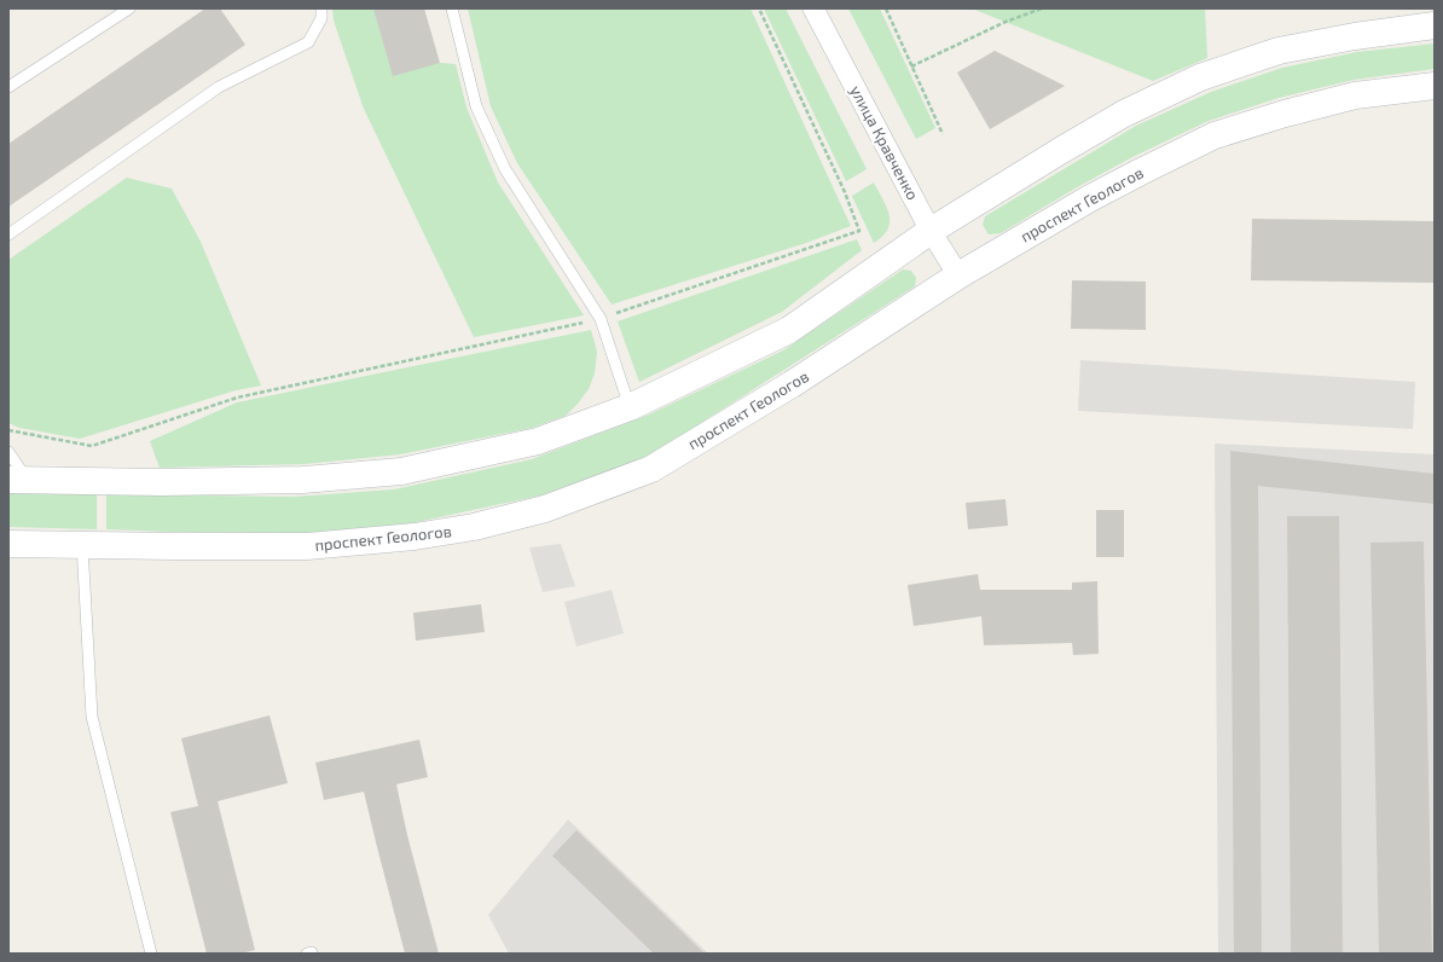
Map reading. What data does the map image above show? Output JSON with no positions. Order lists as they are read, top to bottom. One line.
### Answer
{"streets":{"main road":["проспект Геологов"],"street":["улица Кравченко"]},"crossings":[["улица Кравченко","проспект Геологов"]]}
